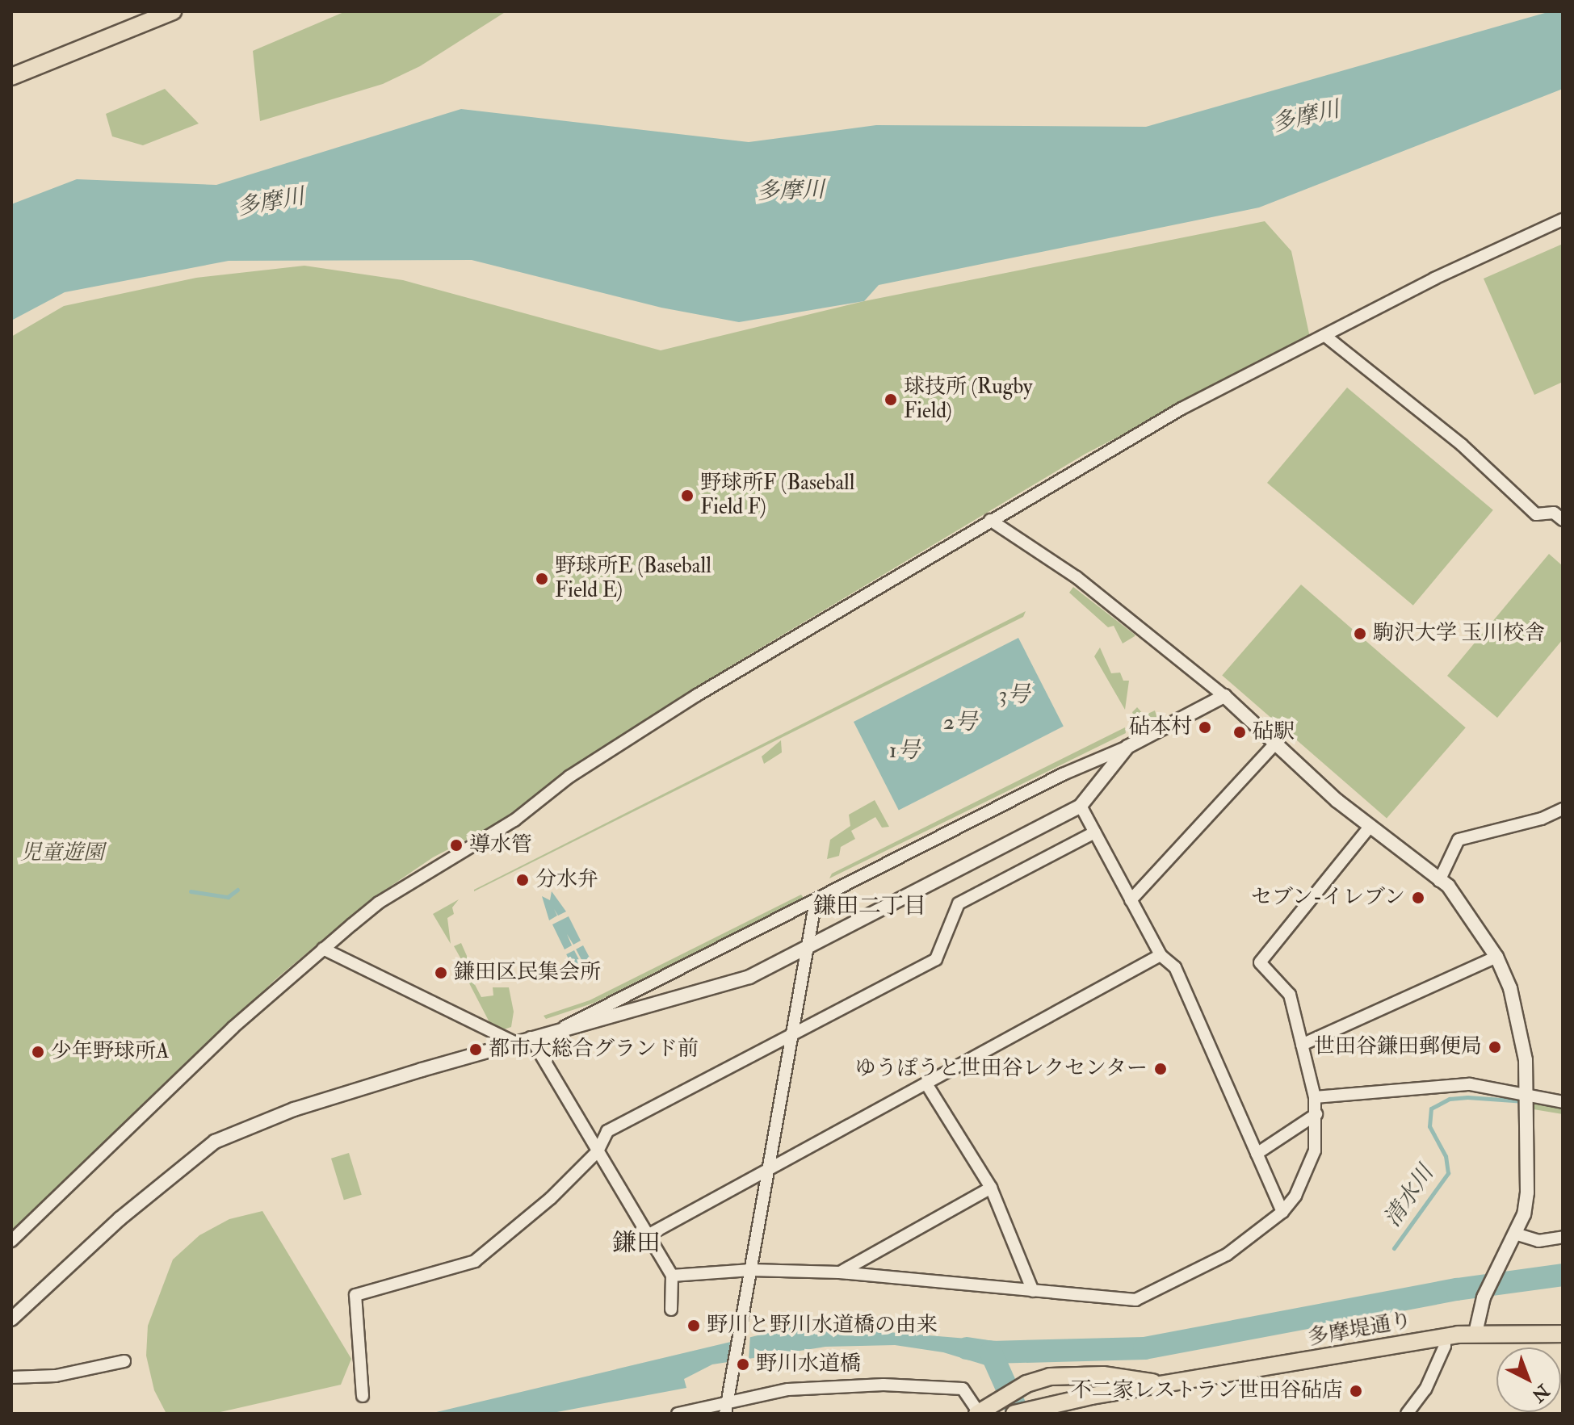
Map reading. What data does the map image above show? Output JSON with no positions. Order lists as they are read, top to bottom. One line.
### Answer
{"streets":{"main road":["多摩堤通り"]},"districts":["鎌田二丁目","鎌田"],"water":["多摩川","3号","2号","1号","清水川"],"parks":["児童遊園"],"places":["球技所 (Rugby Field)","野球所F (Baseball Field F)","野球所E (Baseball Field E)","駒沢大学 玉川校舎","砧本村","砧駅","導水管","分水弁","セブン-イレブン","鎌田区民集会所","世田谷鎌田郵便局","都市大総合グランド前","少年野球所A","ゆうぽうと世田谷レクセンター","野川と野川水道橋の由来","野川水道橋","不二家レストラン世田谷砧店"],"north":"bottom right"}
